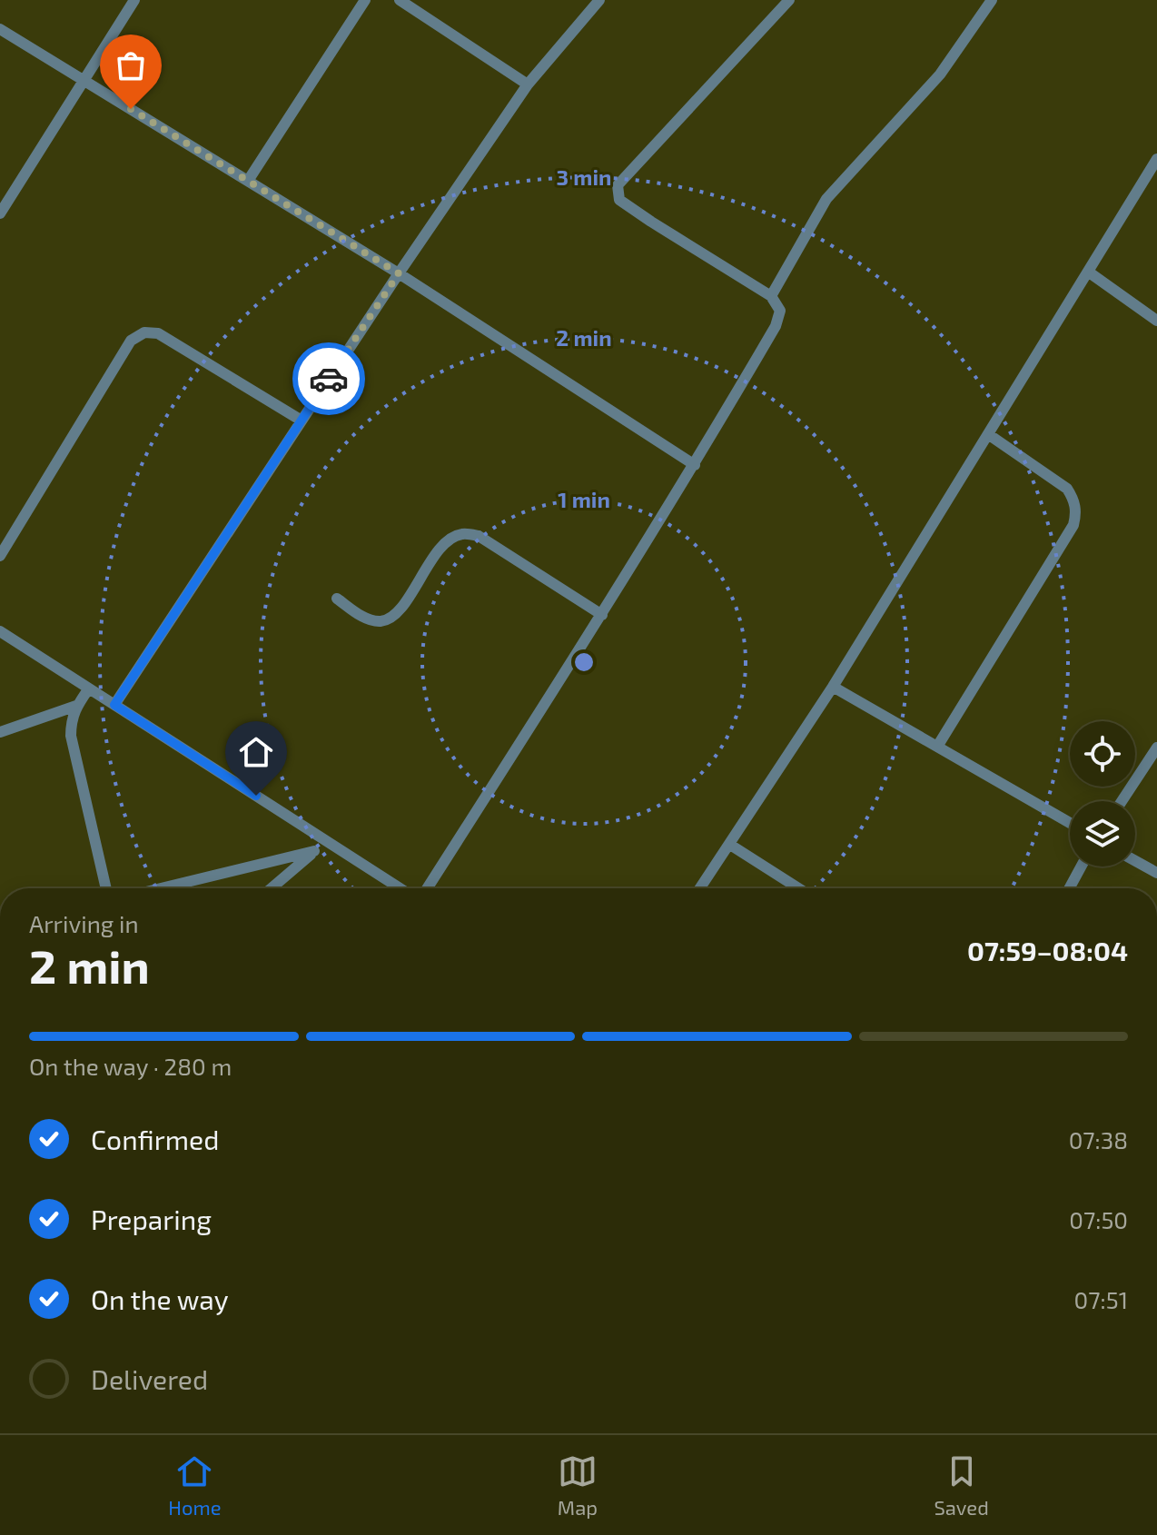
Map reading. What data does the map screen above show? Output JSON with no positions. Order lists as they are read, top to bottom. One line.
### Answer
{"page":{"heading":["2 min","Arriving in","07:59–08:04"],"bar":"On the way · 280 m","list":[["Confirmed","07:38"],["Preparing","07:50"],["On the way","07:51"],"Delivered"],"tabs":["Home","Map","Saved"]},"rings":["3 min","2 min","1 min"]}
